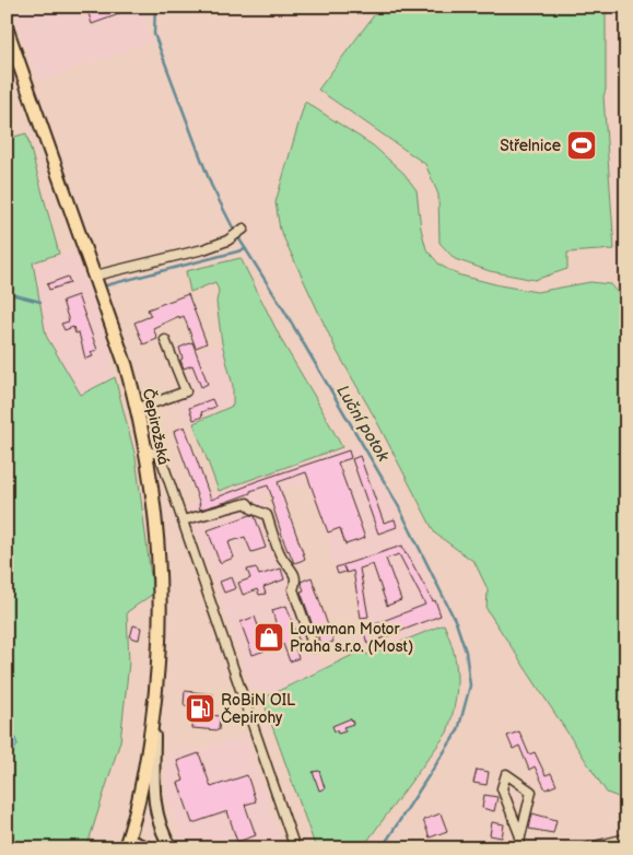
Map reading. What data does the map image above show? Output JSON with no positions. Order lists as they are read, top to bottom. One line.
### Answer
{"streets":{"main road":["Čepirožská"]},"water":["Luční potok"],"places":{"sports":["Střelnice"],"shop":["Louwman Motor Praha s.r.o. (Most)"],"fuel station":["RoBiN OIL Čepirohy"]}}
